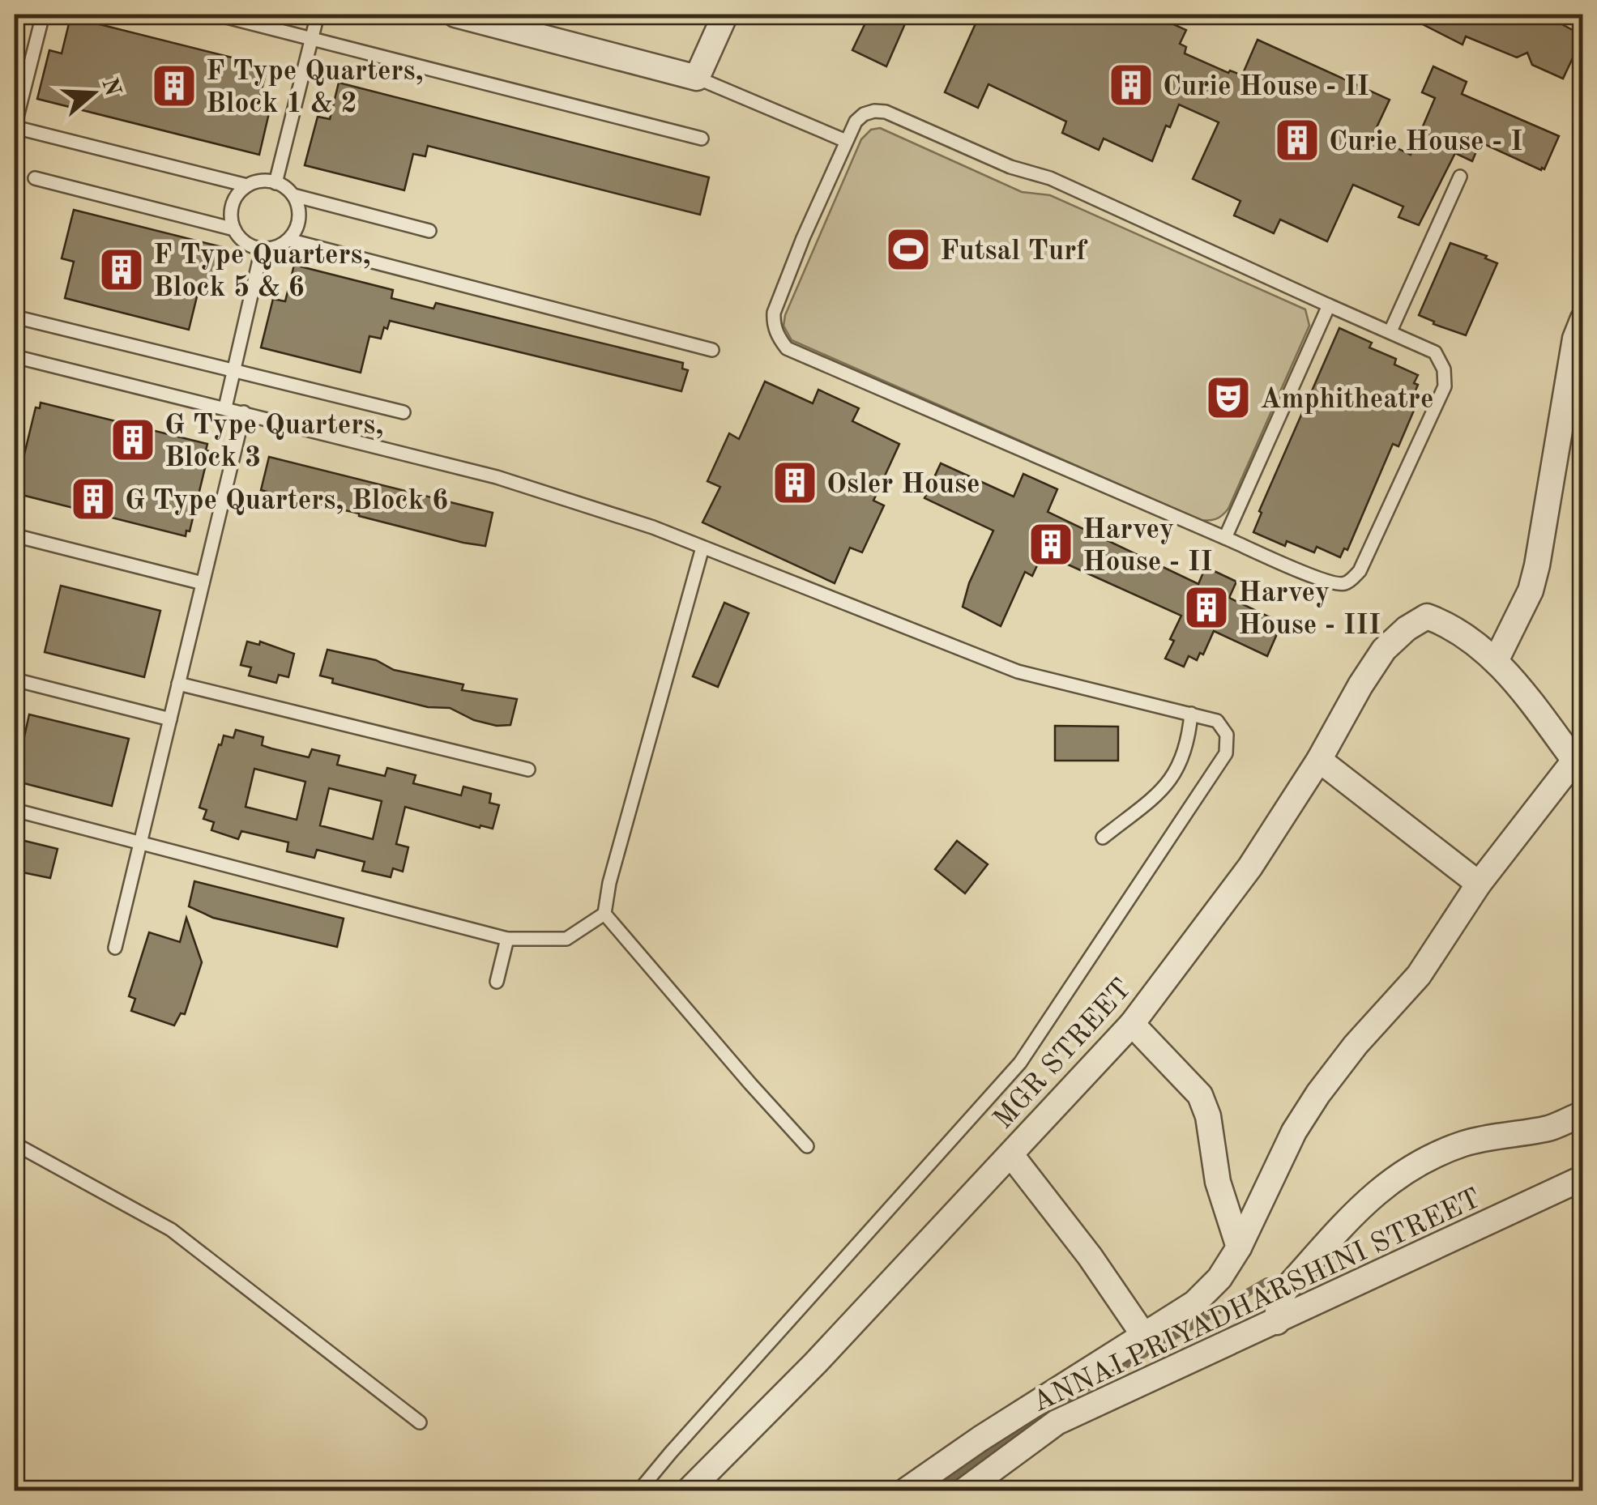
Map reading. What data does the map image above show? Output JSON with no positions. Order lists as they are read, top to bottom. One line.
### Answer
{"streets":{"street":["MGR STREET","ANNAI PRIYADHARSHINI STREET"]},"places":{"building":["Curie House - II","F Type Quarters, Block 1 & 2","Curie House - I","F Type Quarters, Block 5 & 6","G Type Quarters, Block 3","Osler House","G Type Quarters, Block 6","Harvey House - II","Harvey House - III"],"sports":["Futsal Turf"],"theatre":["Amphitheatre"]},"north":"right"}
